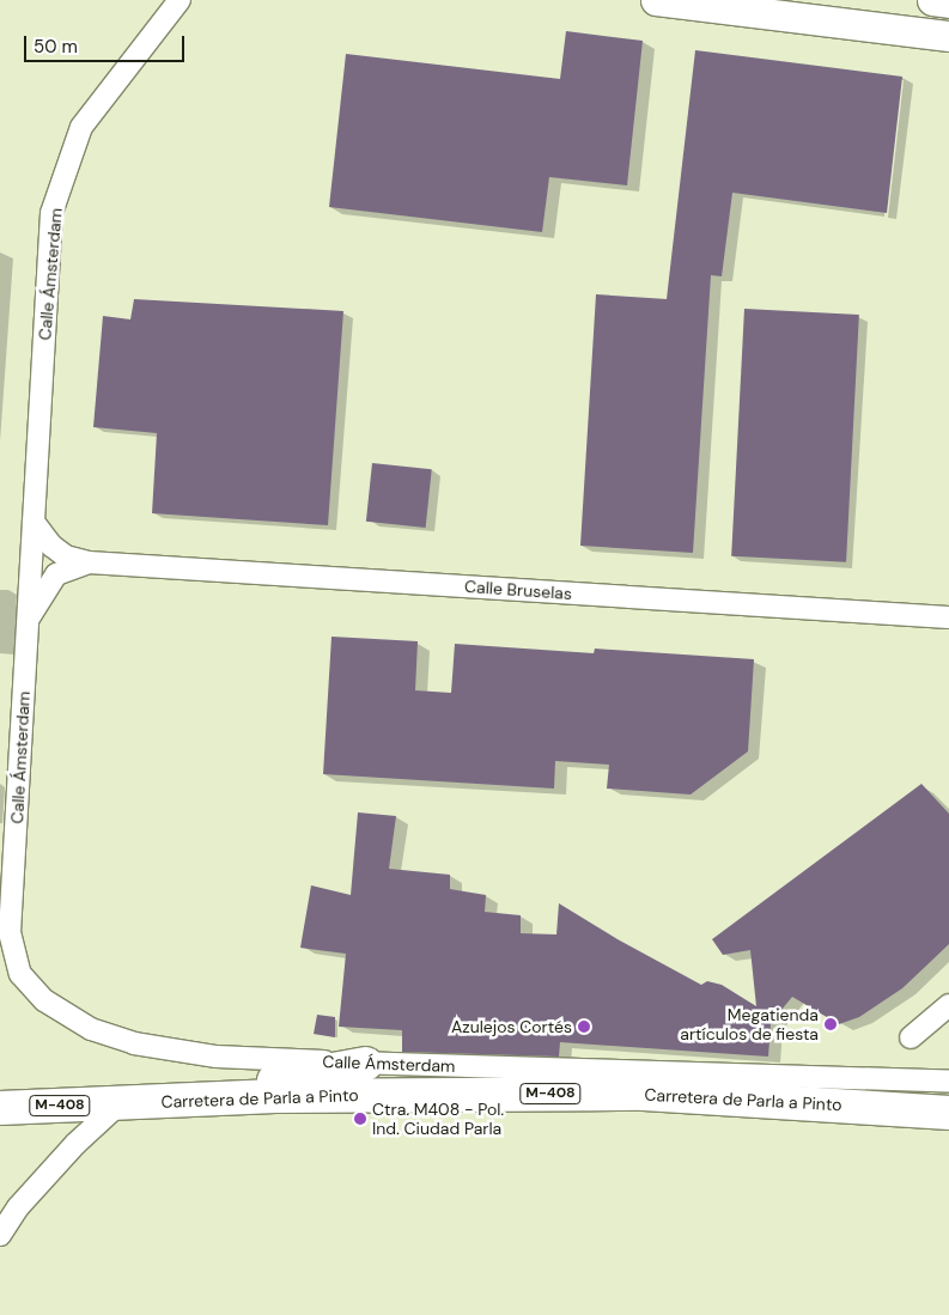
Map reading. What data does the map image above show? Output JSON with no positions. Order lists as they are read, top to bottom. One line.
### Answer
{"streets":{"main road":["M-408","Carretera de Parla a Pinto"],"street":["Calle Ámsterdam","Calle Bruselas"]},"crossings":[["Calle Ámsterdam","M-408"],["M-408","Carretera de Parla a Pinto"]],"places":["Megatienda artículos de fiesta","Azulejos Cortés","Ctra. M408 - Pol. Ind. Ciudad Parla"],"scale_bar":"50 m"}
